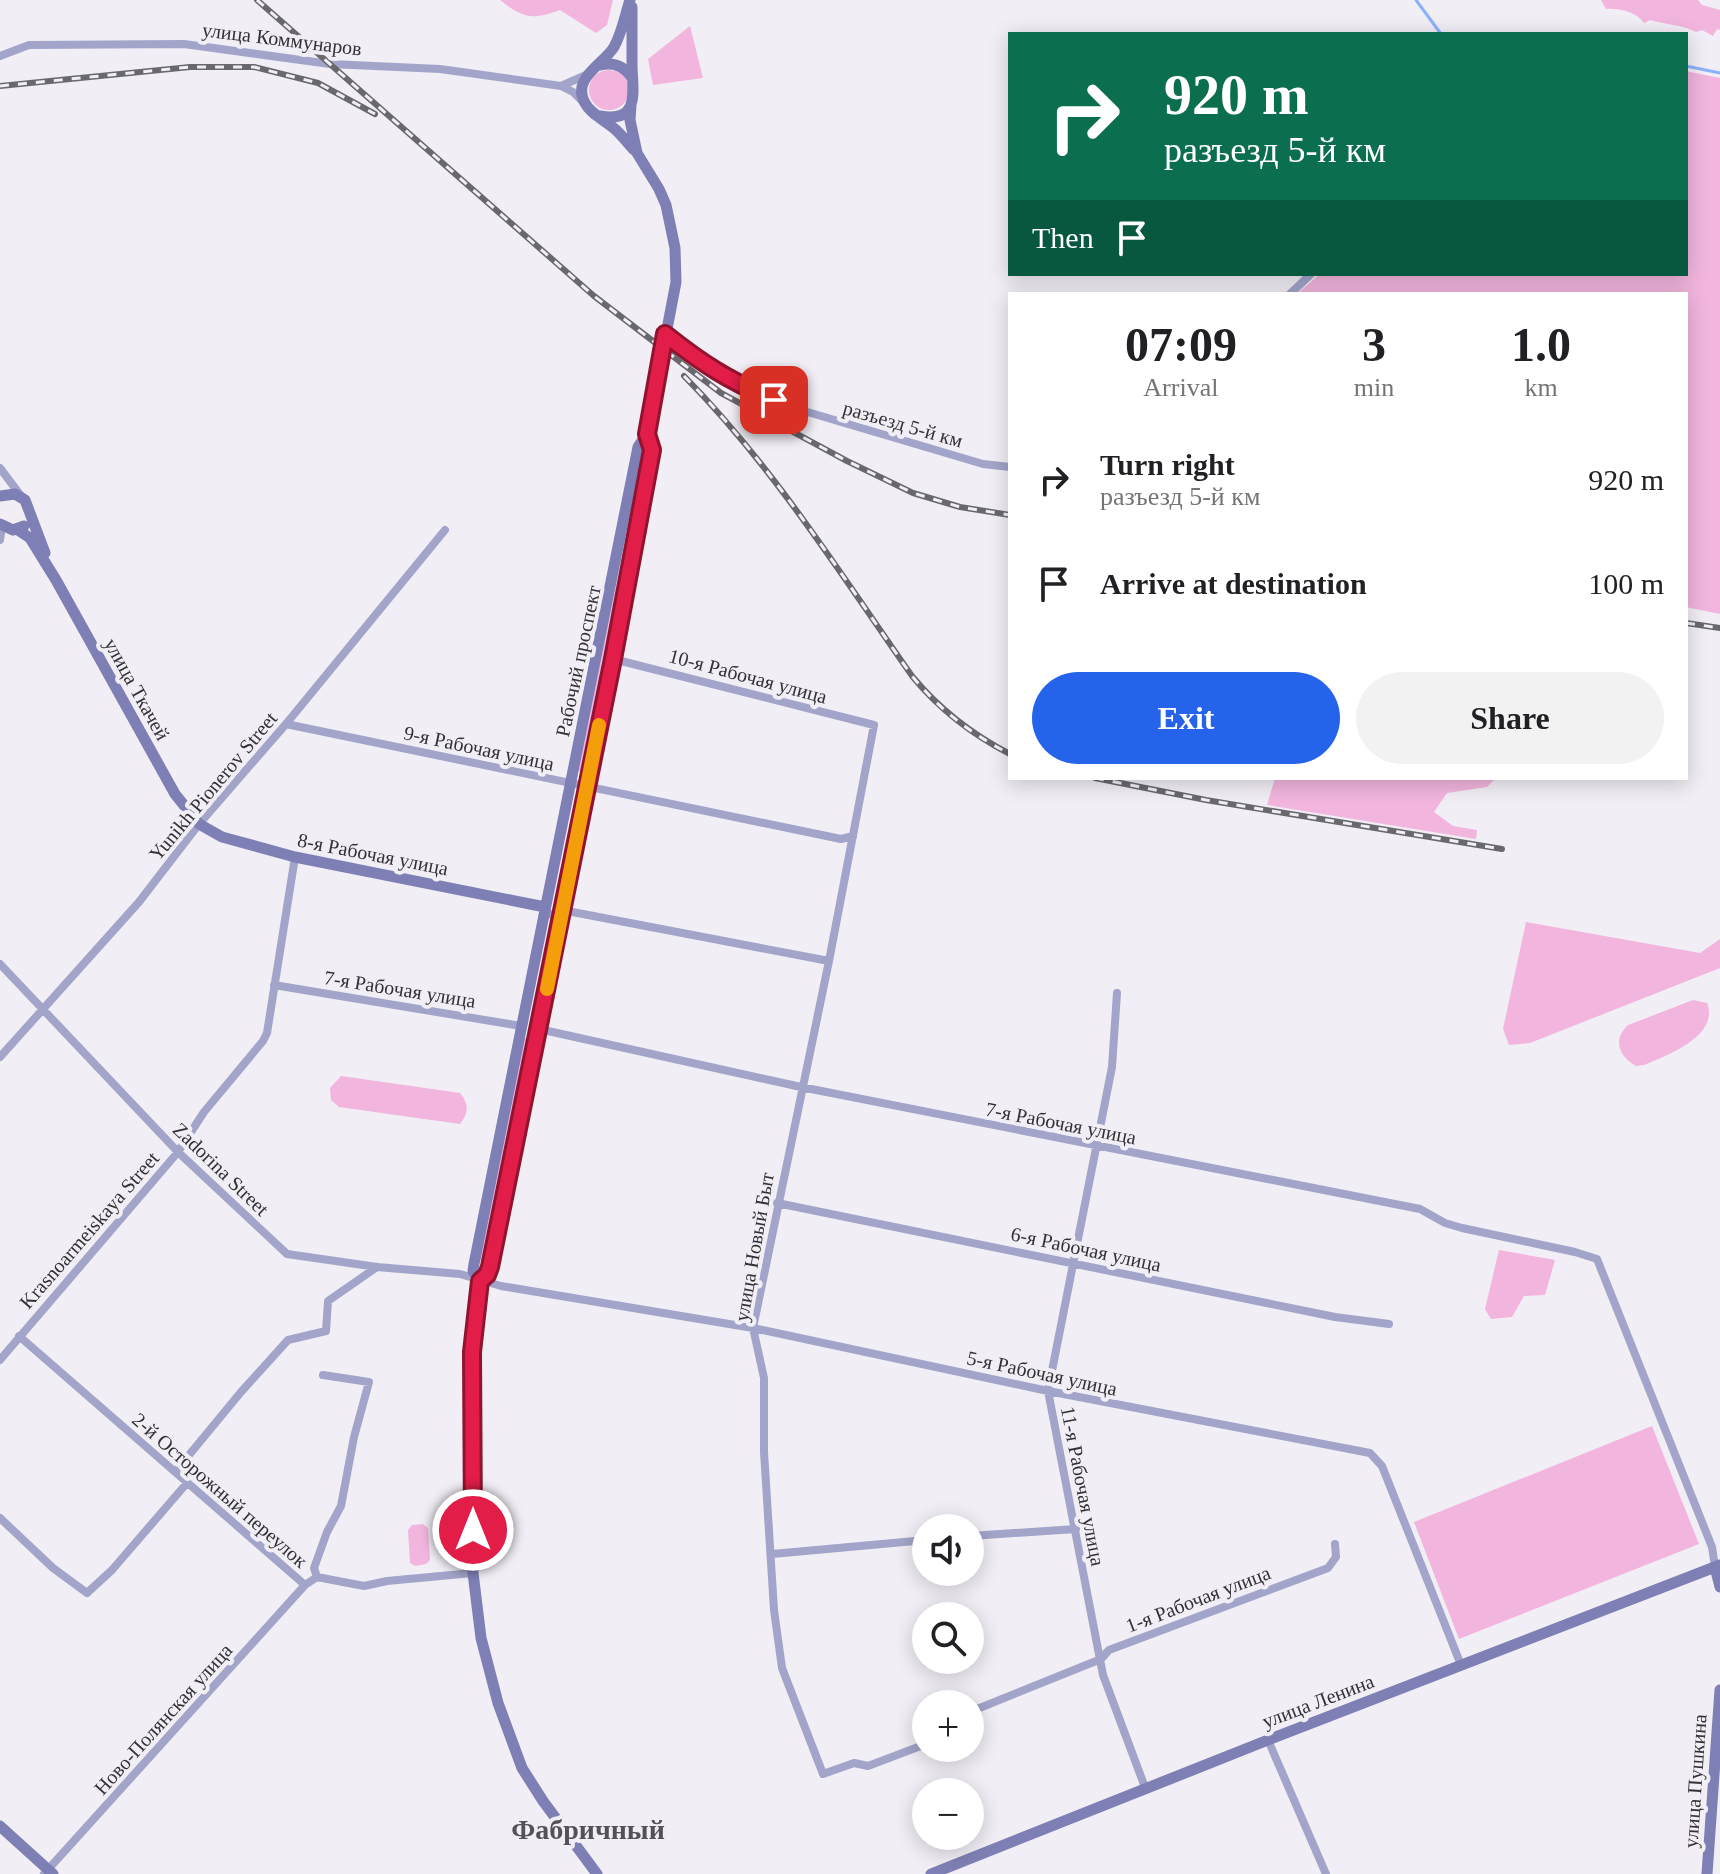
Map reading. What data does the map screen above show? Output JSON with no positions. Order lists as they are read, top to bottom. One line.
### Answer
{"streets":{"street":["улица Коммунаров","разъезд 5-й км","Рабочий проспект","10-я Рабочая улица","улица Ткачей","9-я Рабочая улица","Yunikh Pionerov Street","8-я Рабочая улица","7-я Рабочая улица","Zadorina Street","Krasnoarmeiskaya Street","улица Новый Быт","6-я Рабочая улица","5-я Рабочая улица","11-я Рабочая улица","2-й Осторожный переулок","1-я Рабочая улица","улица Ленина","Ново-Полянская улица","улица Пушкина"]},"crossings":[["разъезд 5-й км","Рабочий проспект"],["Рабочий проспект","10-я Рабочая улица"],["Рабочий проспект","9-я Рабочая улица"],["Рабочий проспект","8-я Рабочая улица"],["Рабочий проспект","7-я Рабочая улица"],["Рабочий проспект","Zadorina Street"],["Рабочий проспект","5-я Рабочая улица"],["Рабочий проспект","2-й Осторожный переулок"],["10-я Рабочая улица","улица Новый Быт"],["улица Ткачей","Yunikh Pionerov Street"],["улица Ткачей","8-я Рабочая улица"],["9-я Рабочая улица","Yunikh Pionerov Street"],["9-я Рабочая улица","улица Новый Быт"],["Yunikh Pionerov Street","8-я Рабочая улица"],["Yunikh Pionerov Street","Zadorina Street"],["8-я Рабочая улица","Krasnoarmeiskaya Street"],["7-я Рабочая улица","Krasnoarmeiskaya Street"],["7-я Рабочая улица","улица Новый Быт"],["7-я Рабочая улица","11-я Рабочая улица"],["7-я Рабочая улица","улица Ленина"],["Zadorina Street","Krasnoarmeiskaya Street"],["Zadorina Street","5-я Рабочая улица"],["Krasnoarmeiskaya Street","2-й Осторожный переулок"],["улица Новый Быт","6-я Рабочая улица"],["улица Новый Быт","5-я Рабочая улица"],["6-я Рабочая улица","11-я Рабочая улица"],["5-я Рабочая улица","11-я Рабочая улица"],["5-я Рабочая улица","улица Ленина"],["11-я Рабочая улица","1-я Рабочая улица"],["11-я Рабочая улица","улица Ленина"],["2-й Осторожный переулок","Ново-Полянская улица"]],"districts":["Фабричный"],"page":{"turn":["920 m","разъезд 5-й км"],"then":"Then","eta":["07:09","Arrival","3","min","1.0","km"],"list":[{"name":"Turn right","note":"разъезд 5-й км","value":"920 m"},{"name":"Arrive at destination","value":"100 m"}],"buttons":["Exit","Share"],"map_buttons":["+","−"]}}
